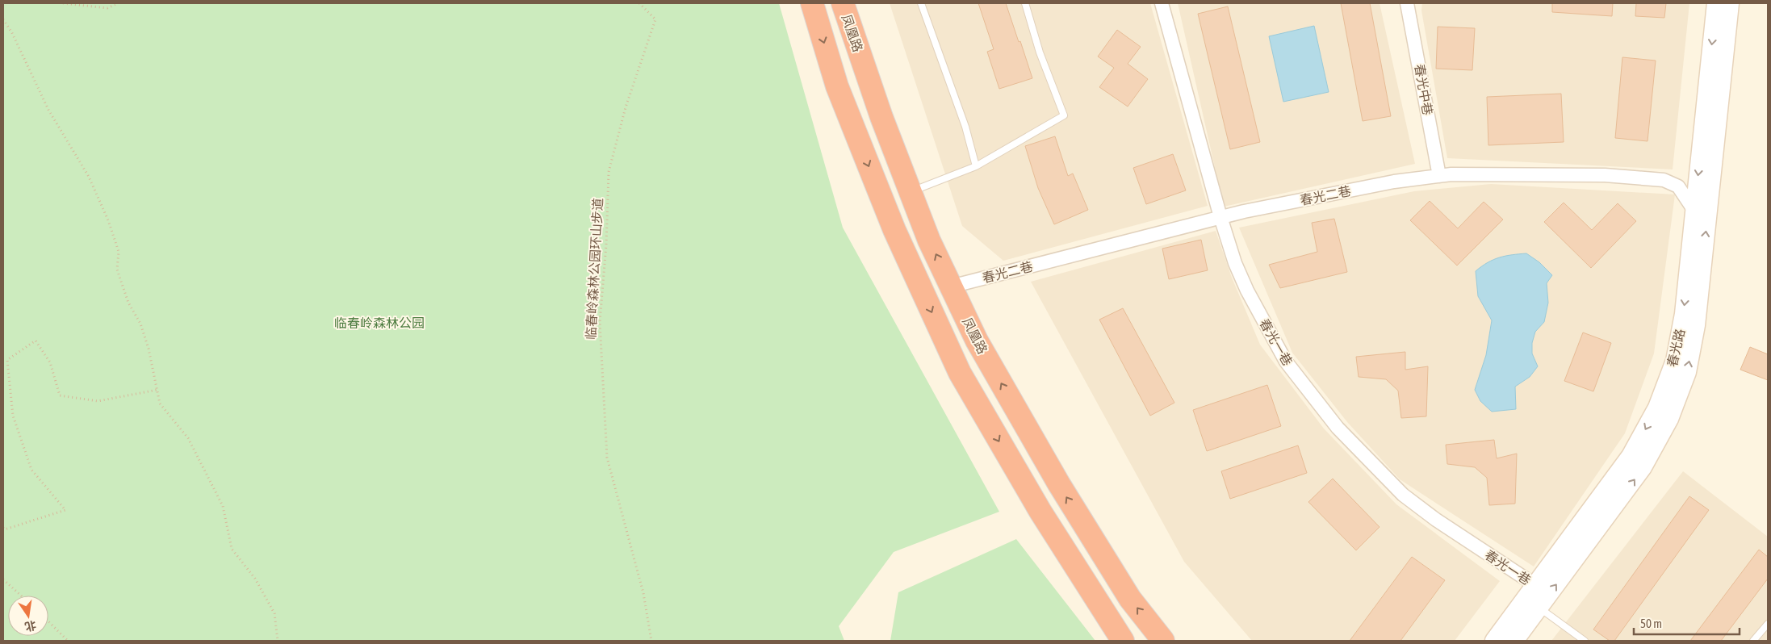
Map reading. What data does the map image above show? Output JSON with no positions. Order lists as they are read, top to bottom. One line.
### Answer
{"streets":{"highway":["凤凰路"],"main road":["春光路"],"street":["春光中巷","春光二巷","春光一巷"],"path":["临春岭森林公园环山步道"]},"crossings":[["凤凰路","春光二巷"],["春光中巷","春光二巷"],["春光二巷","春光一巷"],["春光二巷","春光路"],["春光一巷","春光路"]],"parks":["临春岭森林公园"],"scale_bar":"50 m","north":"bottom"}
